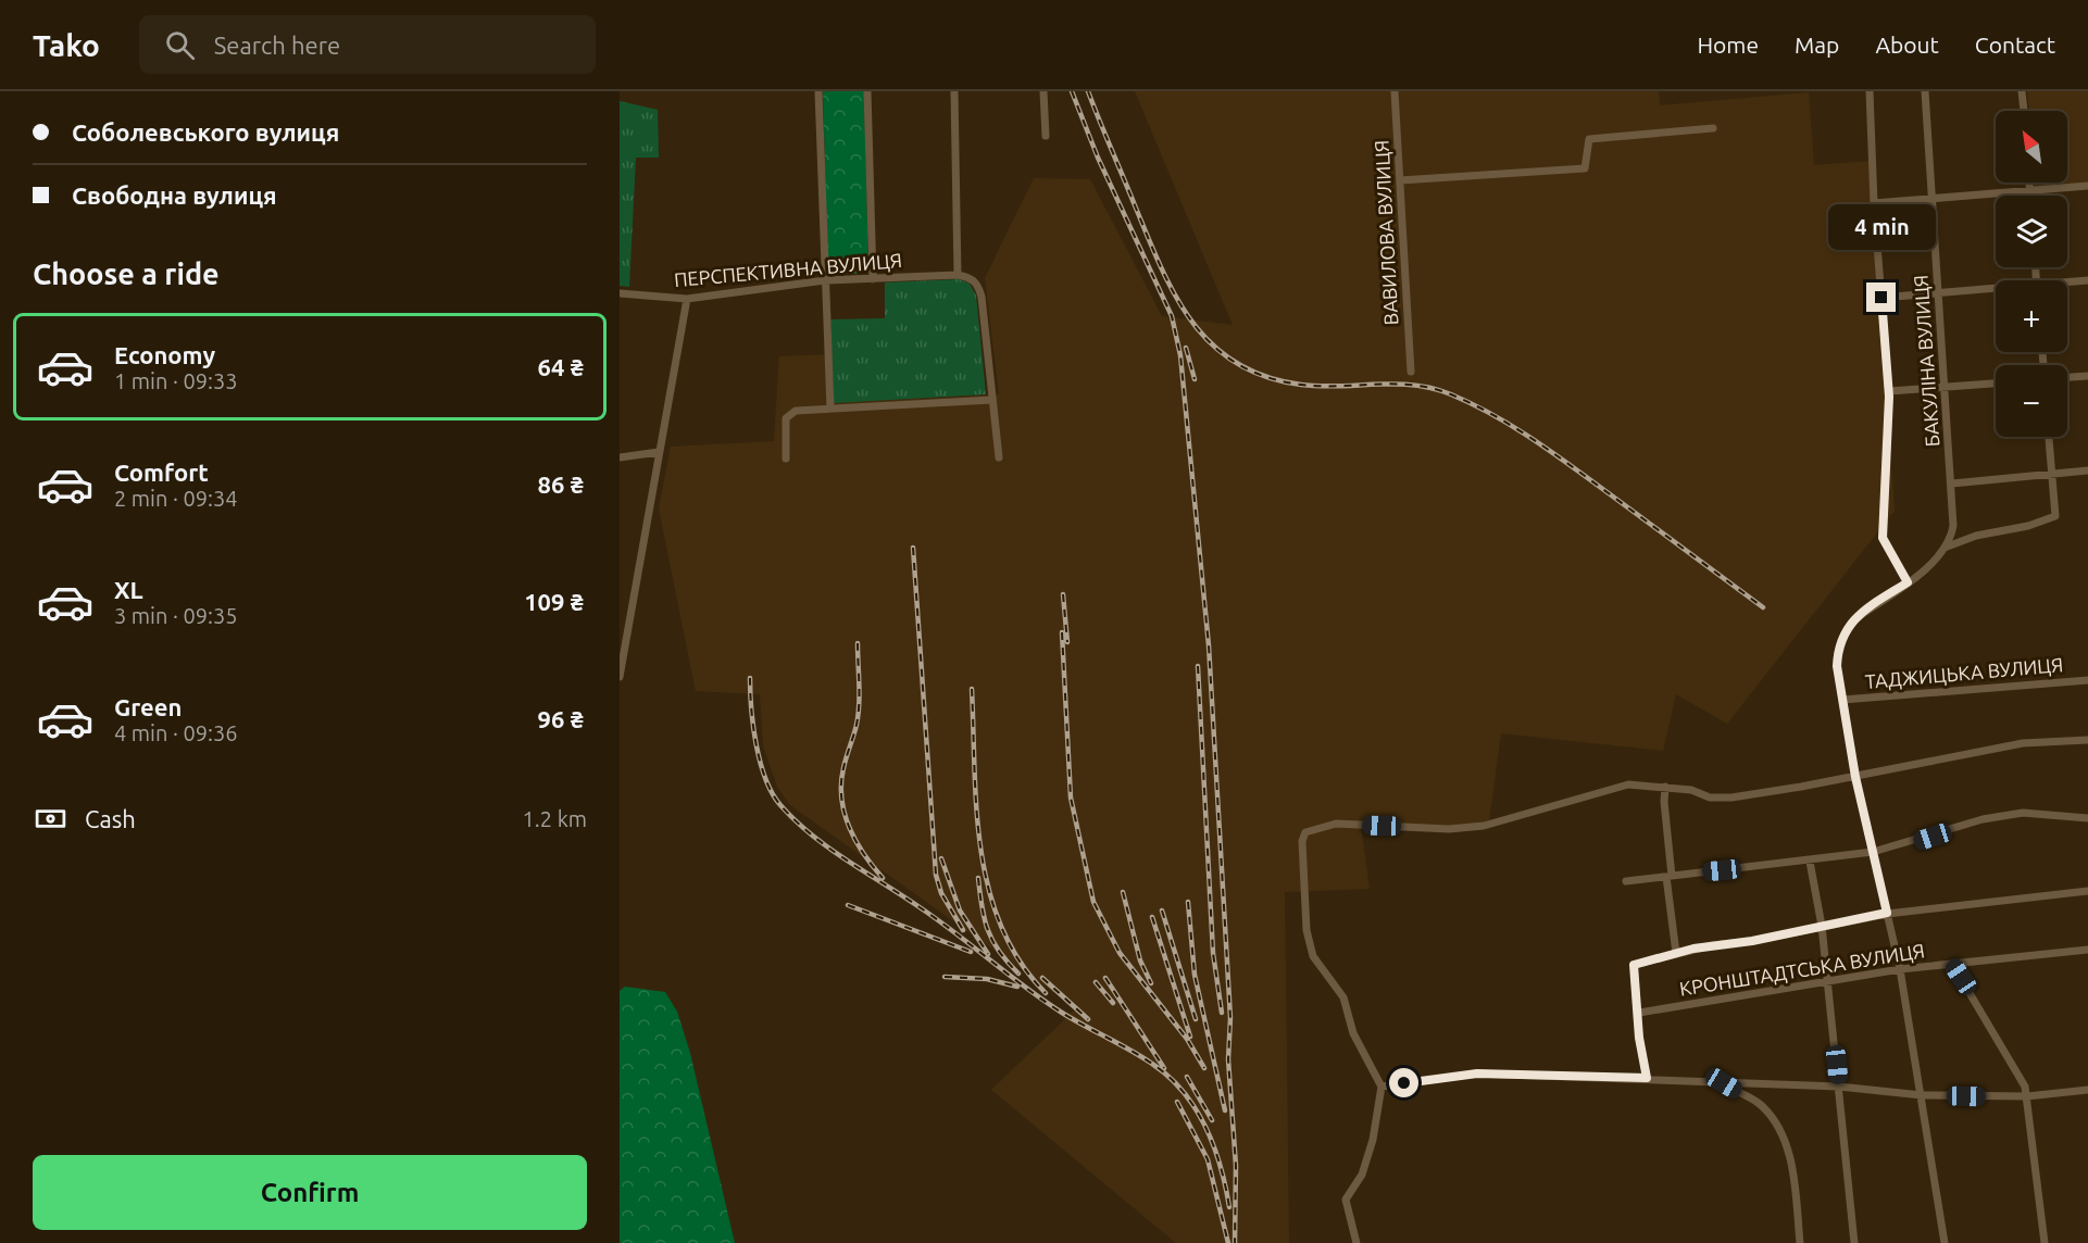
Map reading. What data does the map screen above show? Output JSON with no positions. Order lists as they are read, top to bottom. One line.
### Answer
{"streets":{"street":["ВАВИЛОВА ВУЛИЦЯ","ПЕРСПЕКТИВНА ВУЛИЦЯ","БАКУЛІНА ВУЛИЦЯ","ТАДЖИЦЬКА ВУЛИЦЯ","КРОНШТАДТСЬКА ВУЛИЦЯ"]},"north":"top left","page":{"header":"Tako","search":"Search here","nav":["Home","Map","About","Contact"],"banner":["Соболевського вулиця","Свободна вулиця"],"map_buttons":["+","−"],"bubble":"4 min","heading":"Choose a ride","list":[{"name":"Economy","note":"1 min · 09:33","value":"64 ₴"},{"name":"Comfort","note":"2 min · 09:34","value":"86 ₴"},{"name":"XL","note":"3 min · 09:35","value":"109 ₴"},{"name":"Green","note":"4 min · 09:36","value":"96 ₴"}],"pay":["Cash","1.2 km"],"buttons":"Confirm"}}
